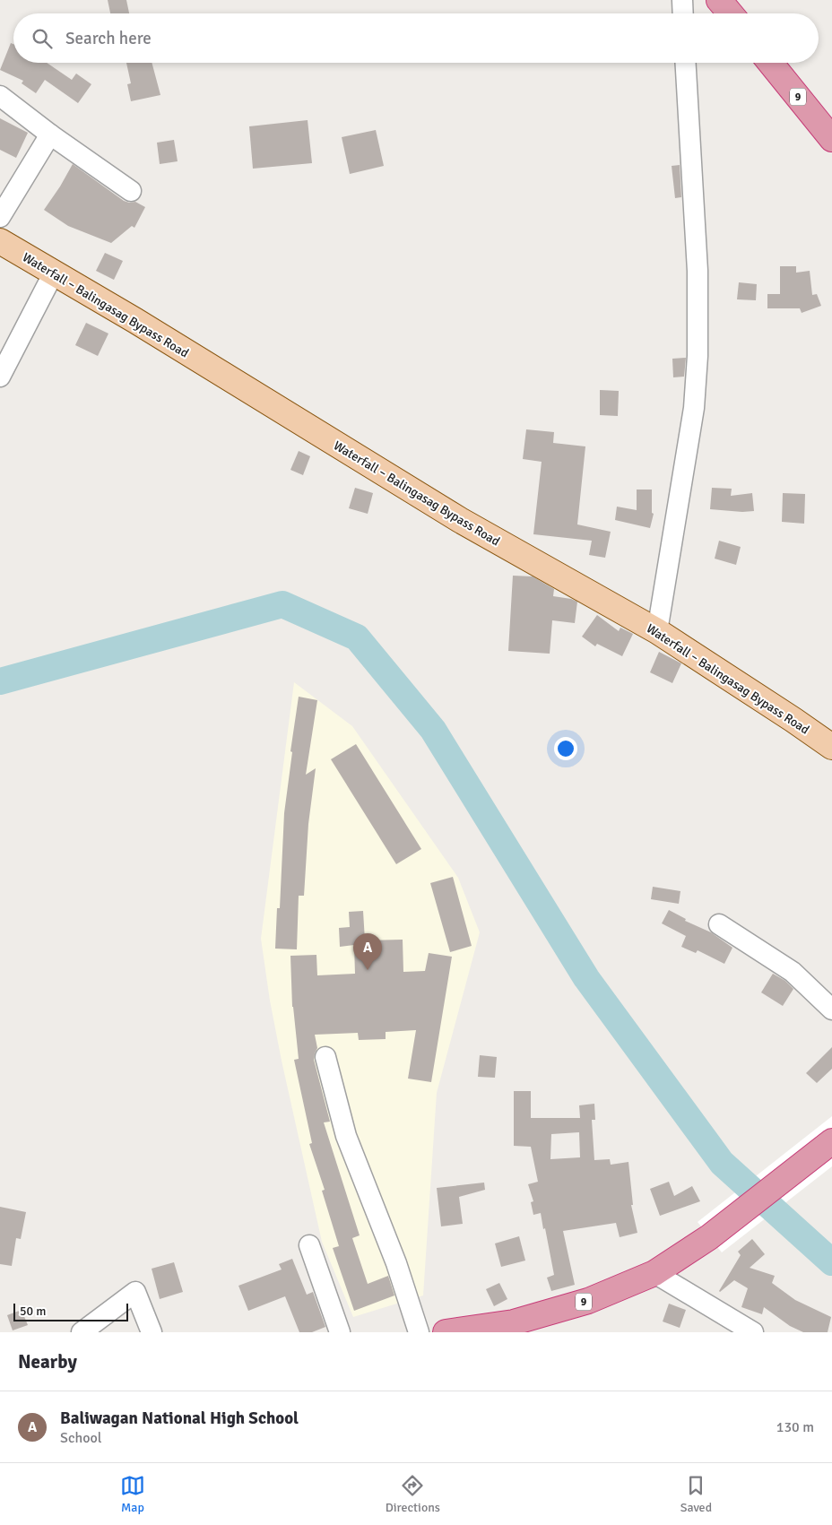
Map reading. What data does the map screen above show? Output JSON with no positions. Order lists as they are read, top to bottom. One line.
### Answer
{"streets":{"highway":["9"],"main road":["Waterfall ‒ Balingasag Bypass Road"]},"scale_bar":"50 m","page":{"search":"Search here","pins":"A","scale":"50 m","heading":"Nearby","list":[{"mark":"A","name":"Baliwagan National High School","note":"School","value":"130 m"}],"nav":["Map","Directions","Saved"]}}
